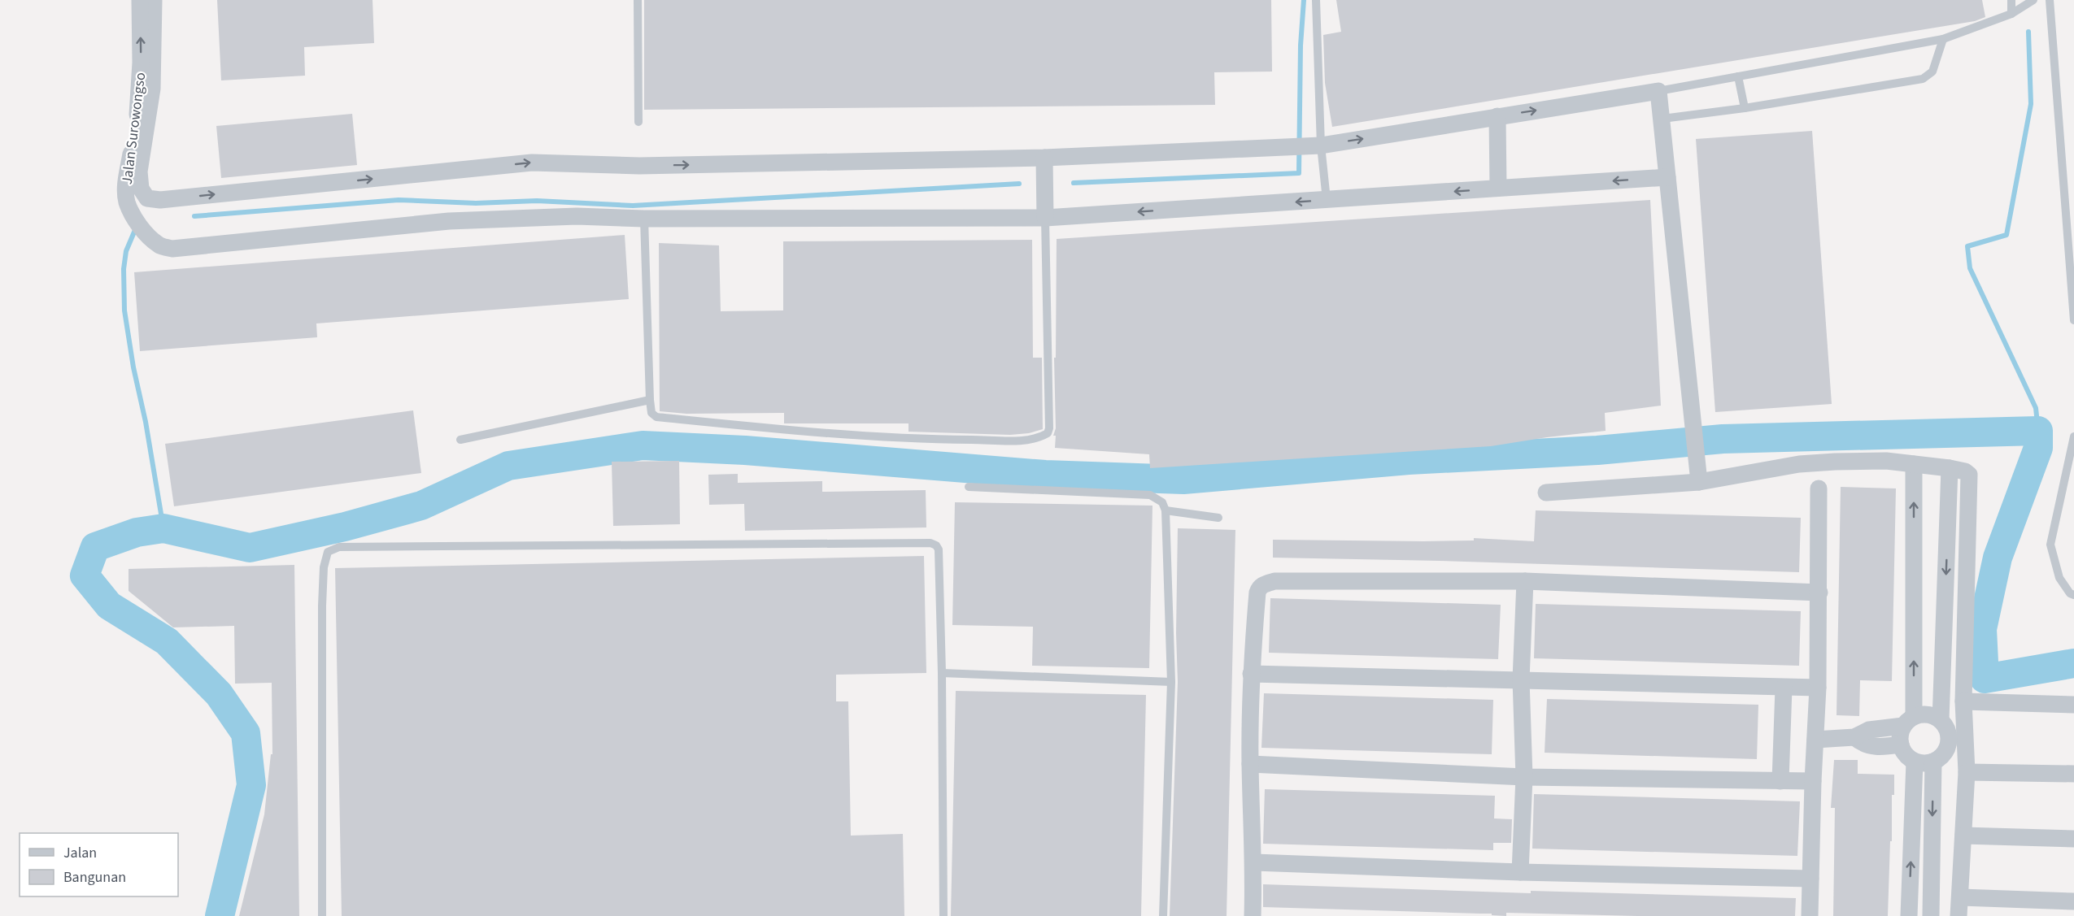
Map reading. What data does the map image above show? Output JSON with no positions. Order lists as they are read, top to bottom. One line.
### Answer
{"streets":{"street":["Jalan Surowongso"]},"legend":["Jalan","Bangunan"]}
